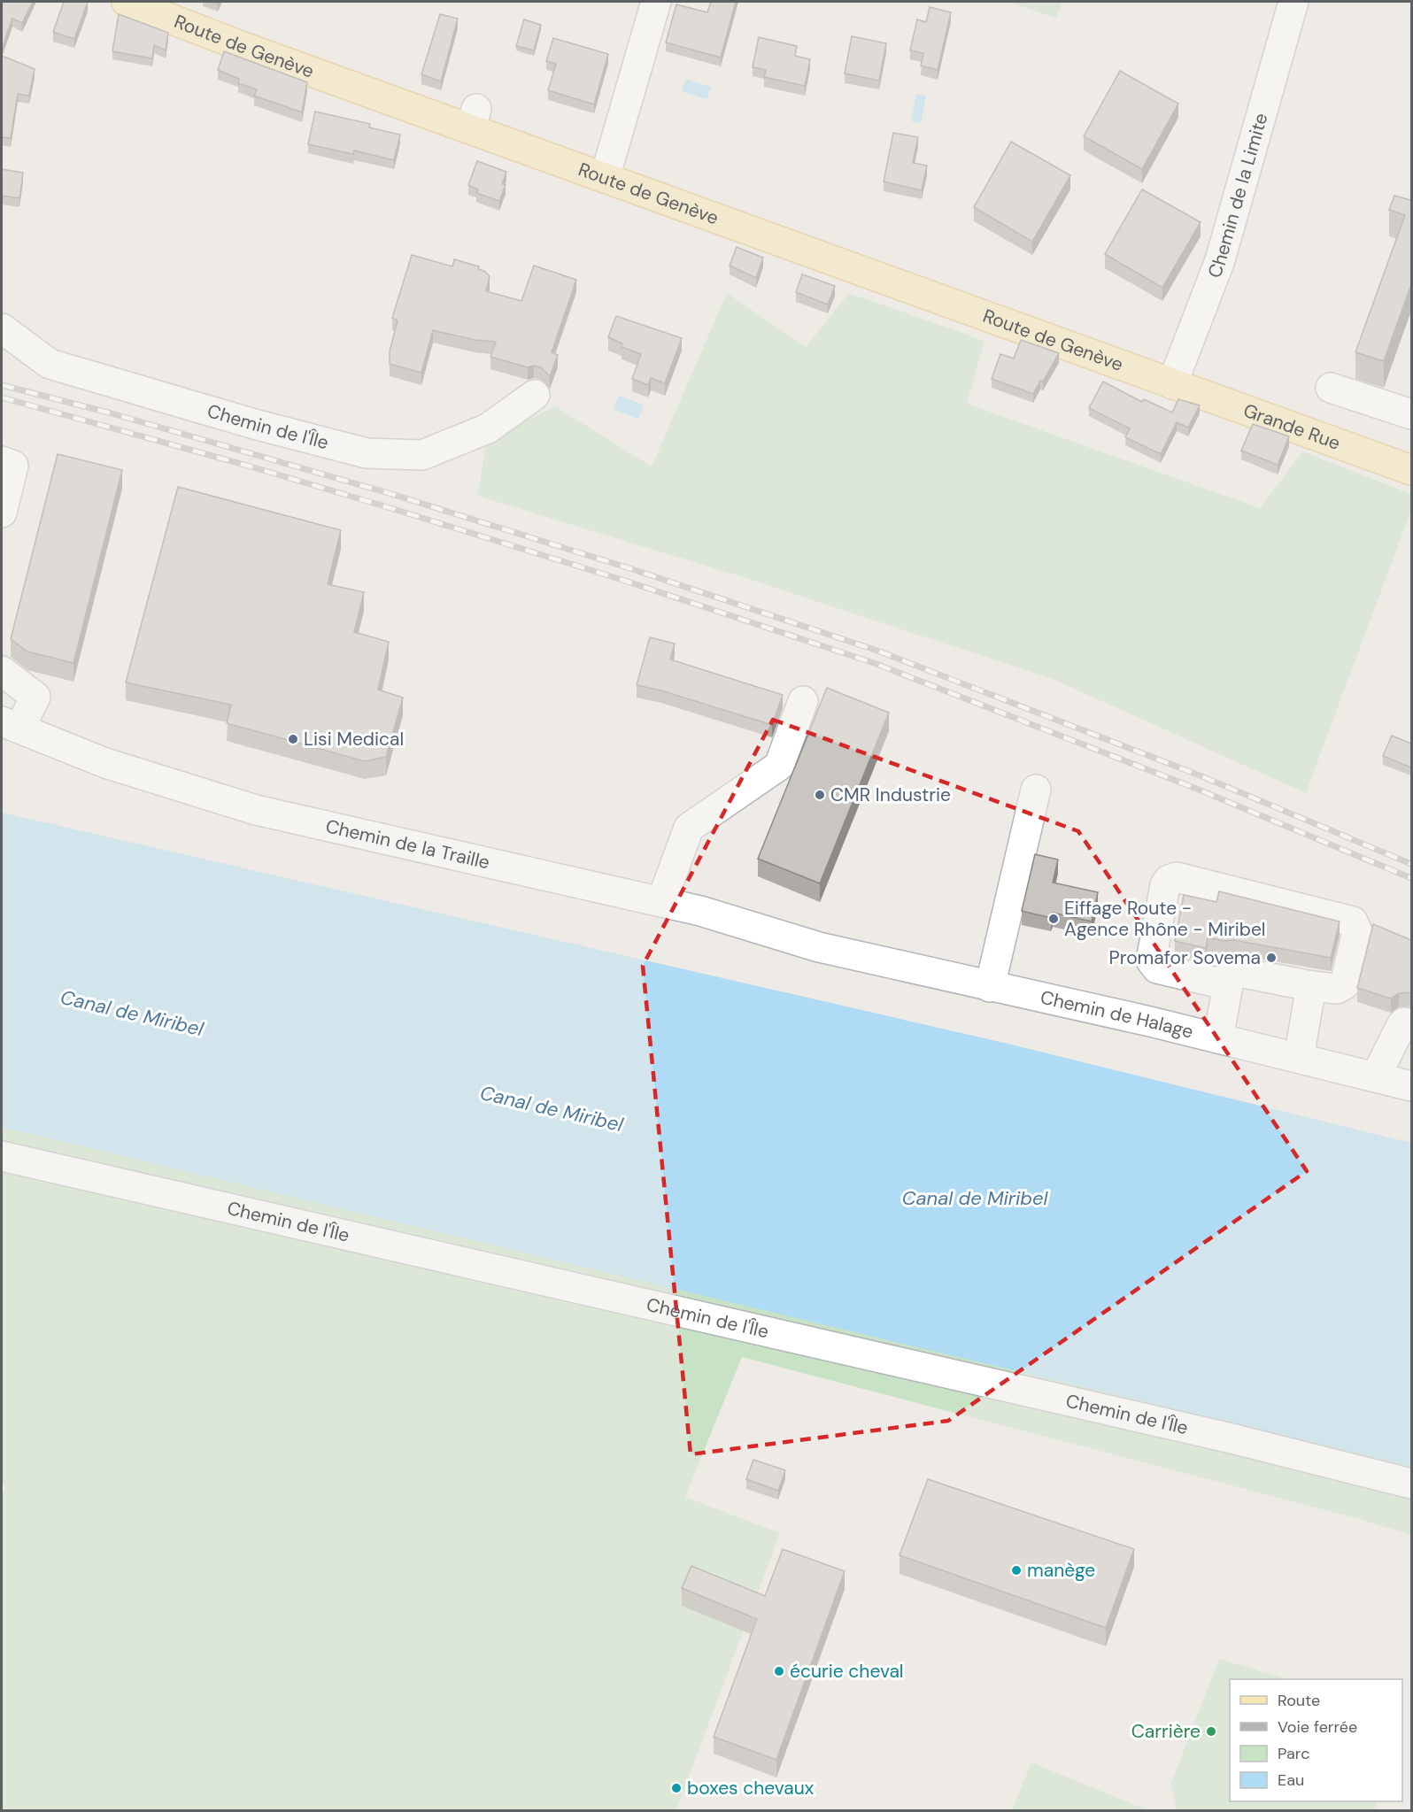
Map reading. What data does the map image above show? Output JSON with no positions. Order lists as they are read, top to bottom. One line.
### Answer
{"streets":{"main road":["Route de Genève","Grande Rue"],"street":["Chemin de la Limite","Chemin de l'Île","Chemin de la Traille","Chemin de Halage"]},"crossings":[["Route de Genève","Chemin de la Limite"],["Route de Genève","Grande Rue"],["Chemin de la Limite","Grande Rue"],["Chemin de la Traille","Chemin de Halage"]],"water":["Canal de Miribel"],"places":["Lisi Medical","CMR Industrie","Eiffage Route - Agence Rhône - Miribel","Promafor Sovema","manège","écurie cheval","Carrière","boxes chevaux"],"legend":["Route","Voie ferrée","Parc","Eau"]}
